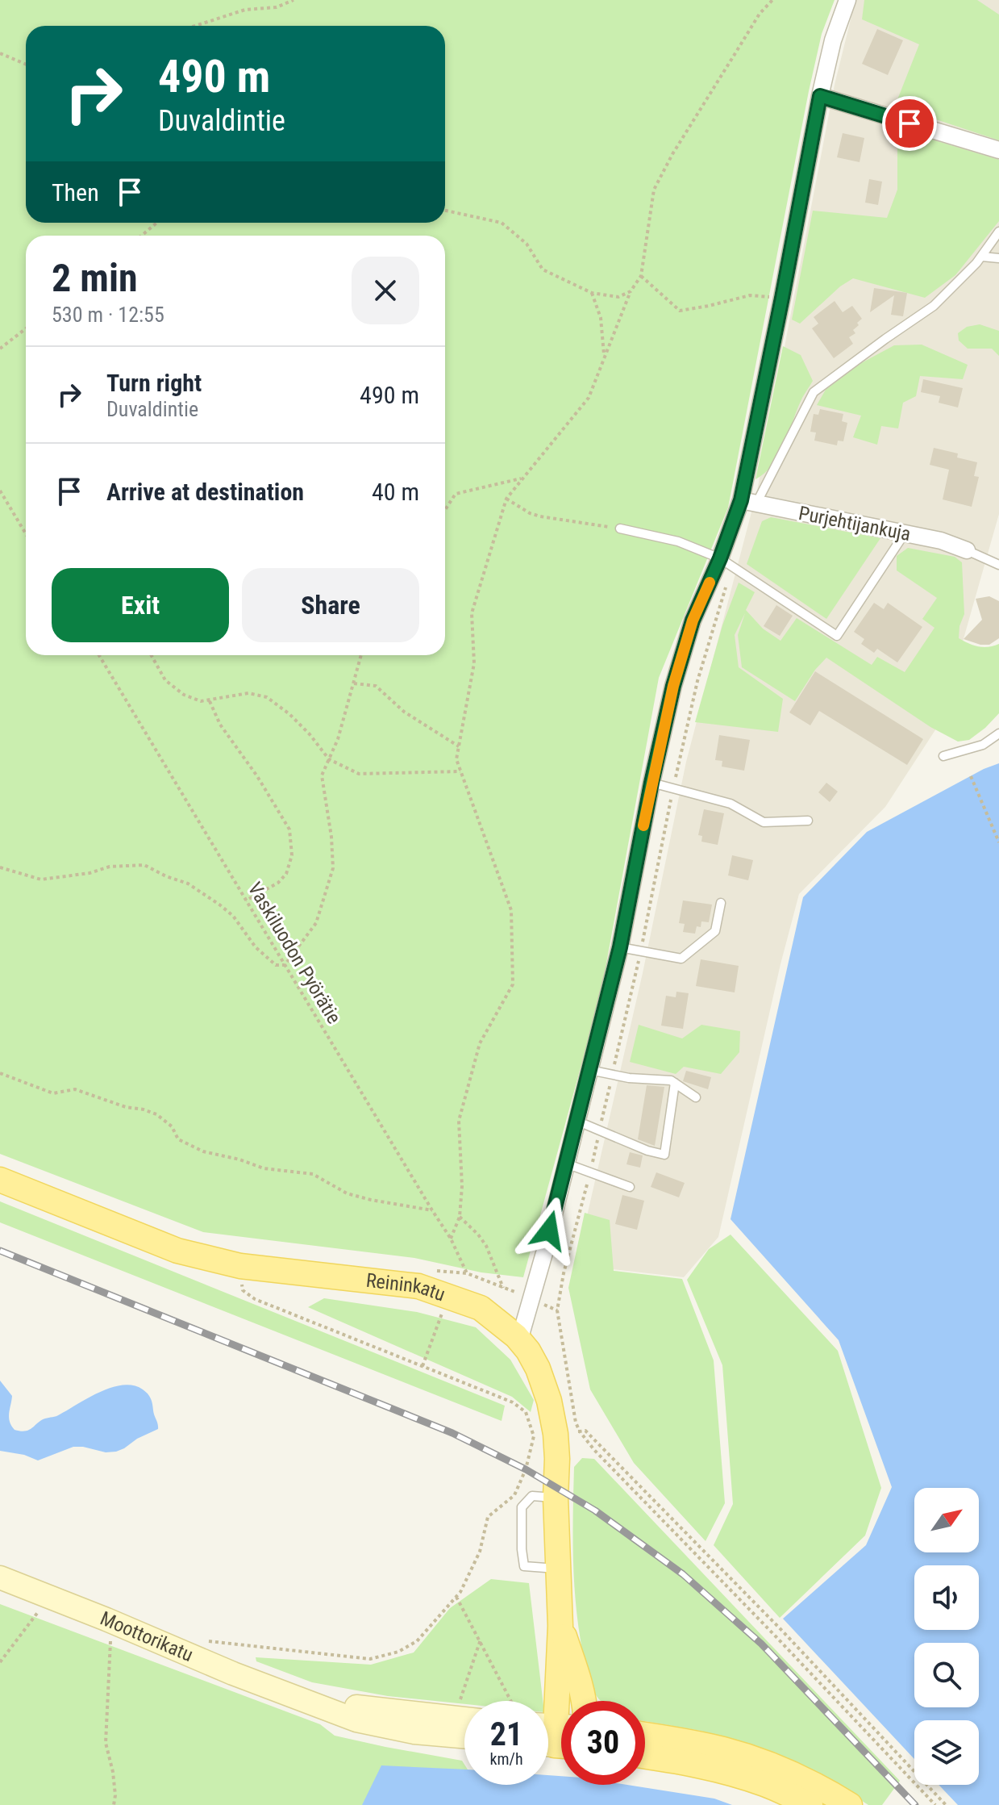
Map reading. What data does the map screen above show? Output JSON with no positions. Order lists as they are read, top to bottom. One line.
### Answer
{"streets":{"main road":["Reininkatu","Moottorikatu"],"street":["Purjehtijankuja"],"path":["Vaskiluodon Pyörätie"]},"north":"top right","page":{"turn":["490 m","Duvaldintie"],"then":"Then","heading":["2 min","530 m · 12:55"],"list":[{"name":"Turn right","note":"Duvaldintie","value":"490 m"},{"name":"Arrive at destination","value":"40 m"}],"buttons":["Exit","Share"],"speed":"21 km/h","limit":"30"}}
